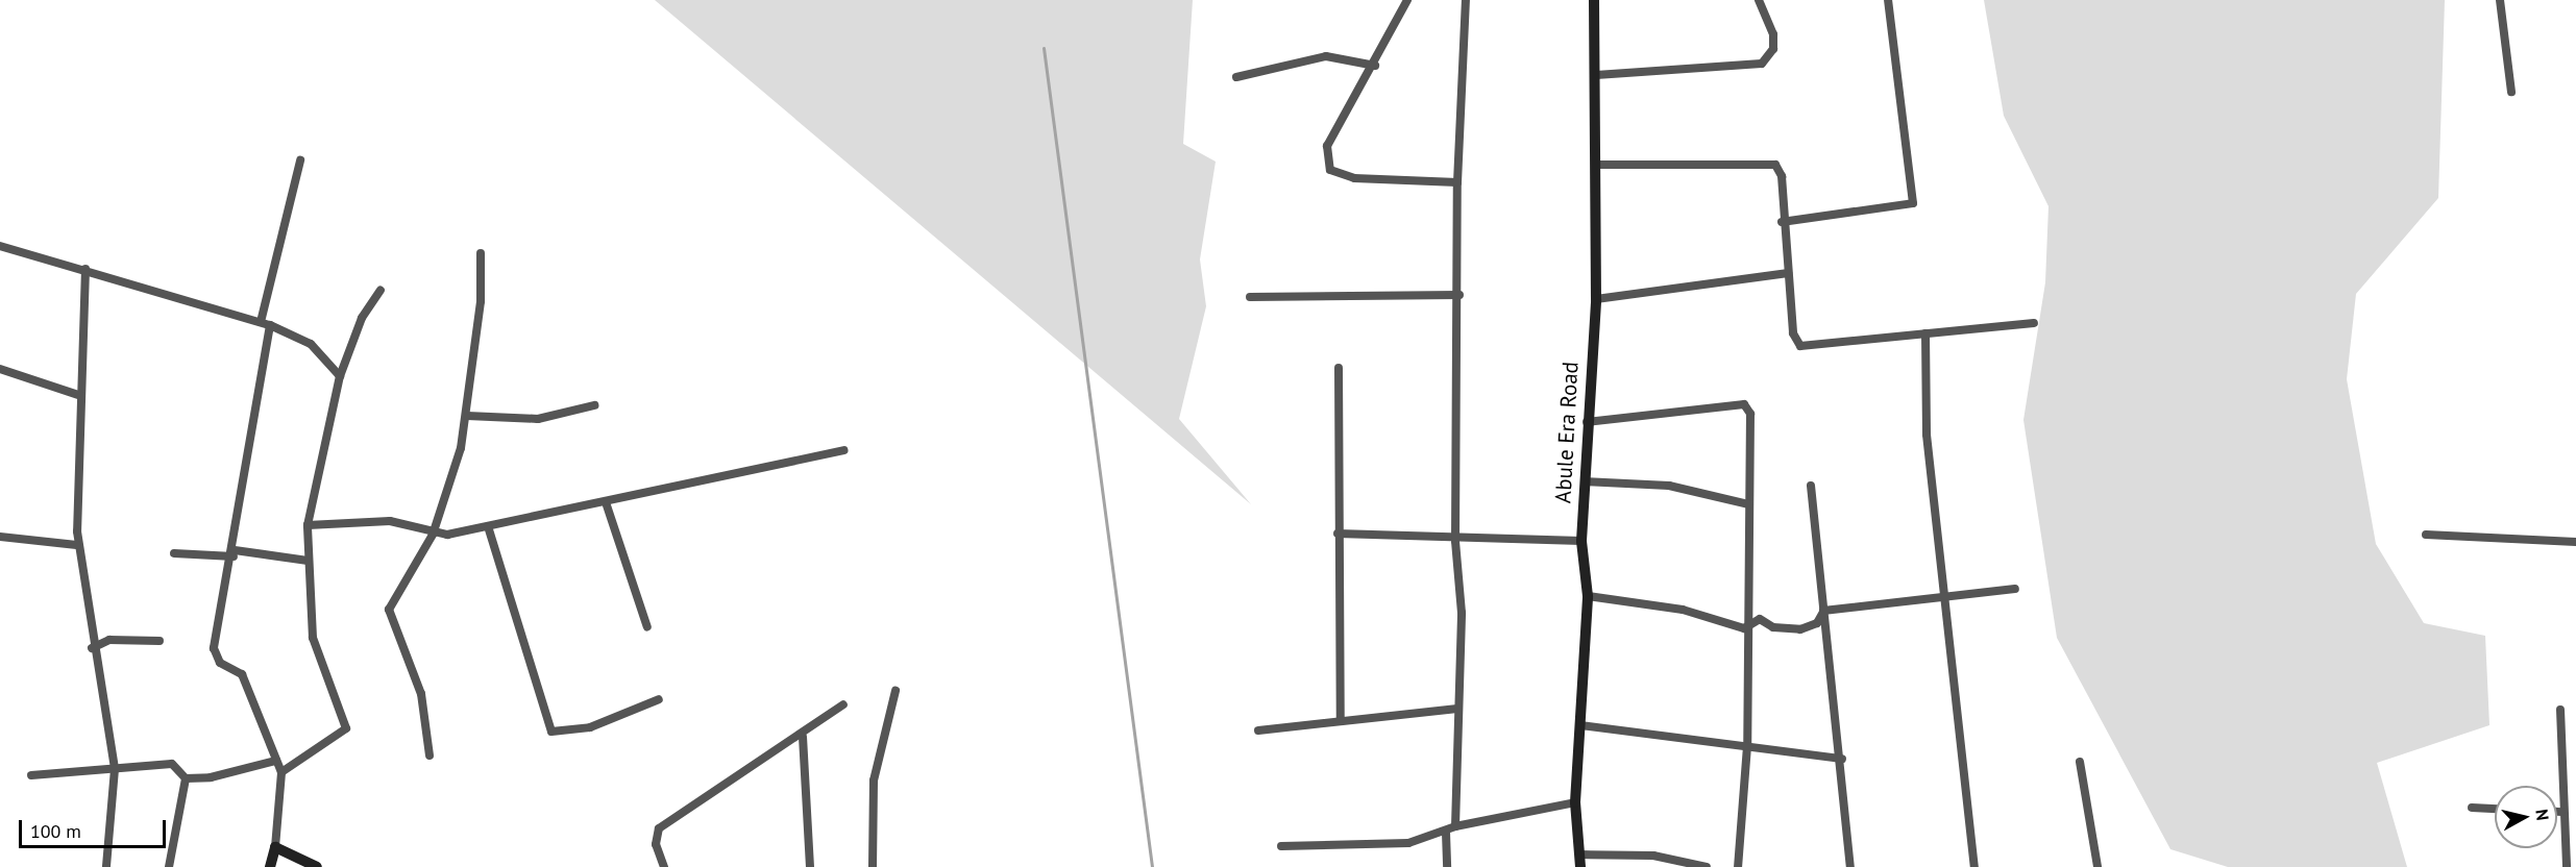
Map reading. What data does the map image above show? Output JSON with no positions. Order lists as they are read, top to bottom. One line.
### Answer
{"streets":{"street":["Abule Era Road"]},"scale_bar":"100 m","north":"right"}
